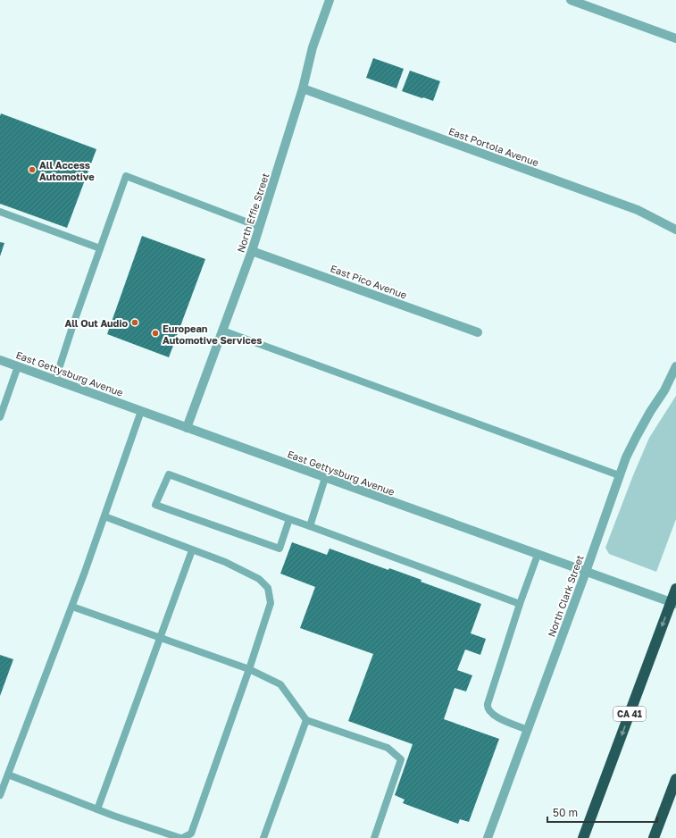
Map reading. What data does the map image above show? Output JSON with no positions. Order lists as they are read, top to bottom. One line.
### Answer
{"streets":{"highway":["CA 41"],"street":["East Portola Avenue","North Effie Street","East Pico Avenue","East Gettysburg Avenue","North Clark Street"]},"crossings":[["East Portola Avenue","North Effie Street"],["North Effie Street","East Pico Avenue"],["North Effie Street","East Gettysburg Avenue"],["East Gettysburg Avenue","North Clark Street"]],"places":["All Access Automotive","All Out Audio","European Automotive Services"],"scale_bar":"50 m"}
